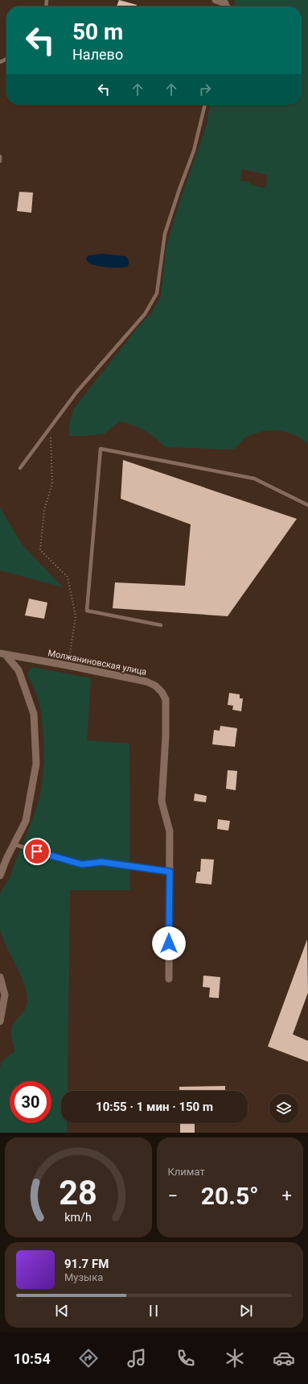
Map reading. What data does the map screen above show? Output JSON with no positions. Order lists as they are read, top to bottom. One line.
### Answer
{"streets":{"street":["Молжаниновская улица"]},"page":{"turn":["50 m","Налево"],"limit":"30","trip":"10:55 · 1 мин · 150 m","tile":"Климат","heat":["−","20.5°","+"],"song":["91.7 FM","Музыка"],"tabs":"10:54","gauge":["28","km/h"]}}
